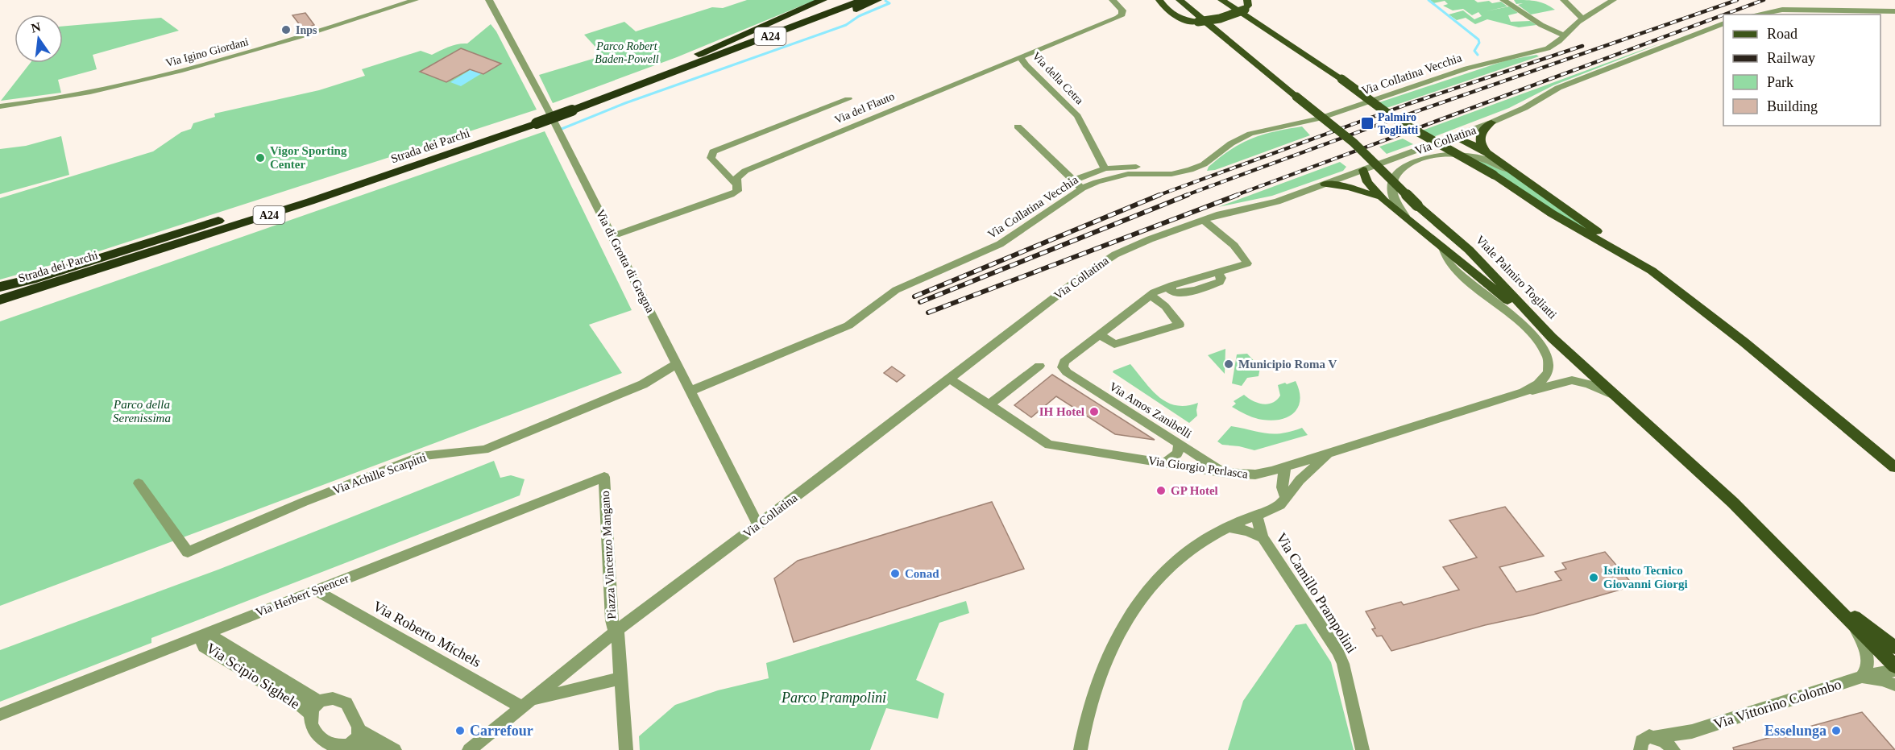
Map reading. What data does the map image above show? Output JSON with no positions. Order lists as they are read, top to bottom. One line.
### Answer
{"streets":{"highway":["A24","Strada dei Parchi"],"main road":["Viale Palmiro Togliatti"],"street":["Via Igino Giordani","Via Collatina Vecchia","Via della Cetra","Via del Flauto","Via Collatina","Via di Grotta di Gregna","Via Amos Zanibelli","Via Giorgio Perlasca","Via Achille Scarpitti","Piazza Vincenzo Mangano","Via Camillo Prampolini","Via Herbert Spencer","Via Roberto Michels","Via Scipio Sighele","Via Vittorino Colombo"]},"crossings":[["Via Collatina Vecchia","Via di Grotta di Gregna"],["Via della Cetra","Via del Flauto"],["Via del Flauto","Via di Grotta di Gregna"],["Via Collatina","Via di Grotta di Gregna"],["Via Collatina","Piazza Vincenzo Mangano"],["Via Collatina","Via Roberto Michels"],["Via di Grotta di Gregna","Via Achille Scarpitti"],["Via Amos Zanibelli","Via Giorgio Perlasca"],["Piazza Vincenzo Mangano","Via Herbert Spencer"],["Via Herbert Spencer","Via Roberto Michels"],["Via Herbert Spencer","Via Scipio Sighele"]],"parks":["Parco Robert Baden-Powell","Parco della Serenissima","Parco Prampolini"],"places":{"other":["Inps","Vigor Sporting Center","Municipio Roma V","IH Hotel","GP Hotel","Conad","Istituto Tecnico Giovanni Giorgi","Carrefour","Esselunga"],"transit":["Palmiro Togliatti"]},"legend":["Road","Railway","Park","Building"],"north":"top"}
